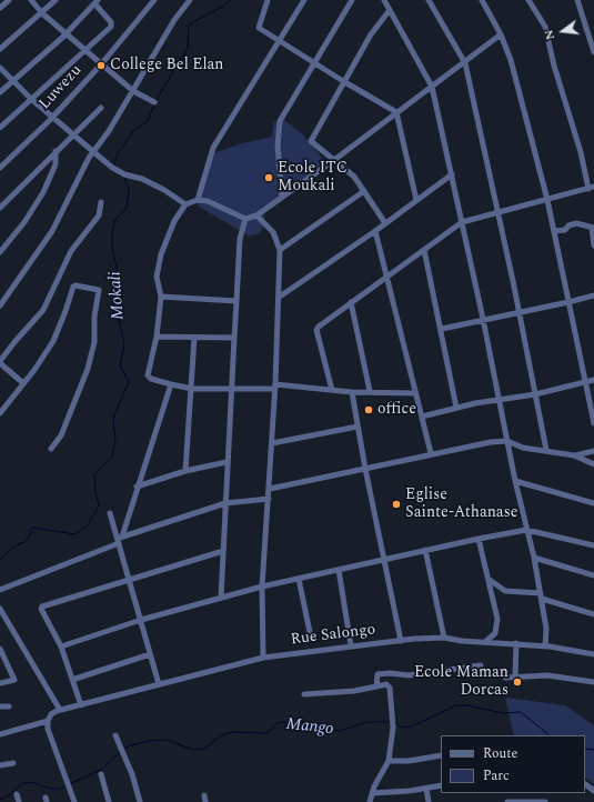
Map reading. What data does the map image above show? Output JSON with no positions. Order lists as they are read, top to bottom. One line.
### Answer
{"streets":{"street":["Luwezu","Rue Salongo"]},"water":["Mokali","Mango"],"places":["College Bel Elan","Ecole ITC Moukali","office","Eglise Sainte-Athanase","Ecole Maman Dorcas"],"legend":["Route","Parc"],"north":"left"}
